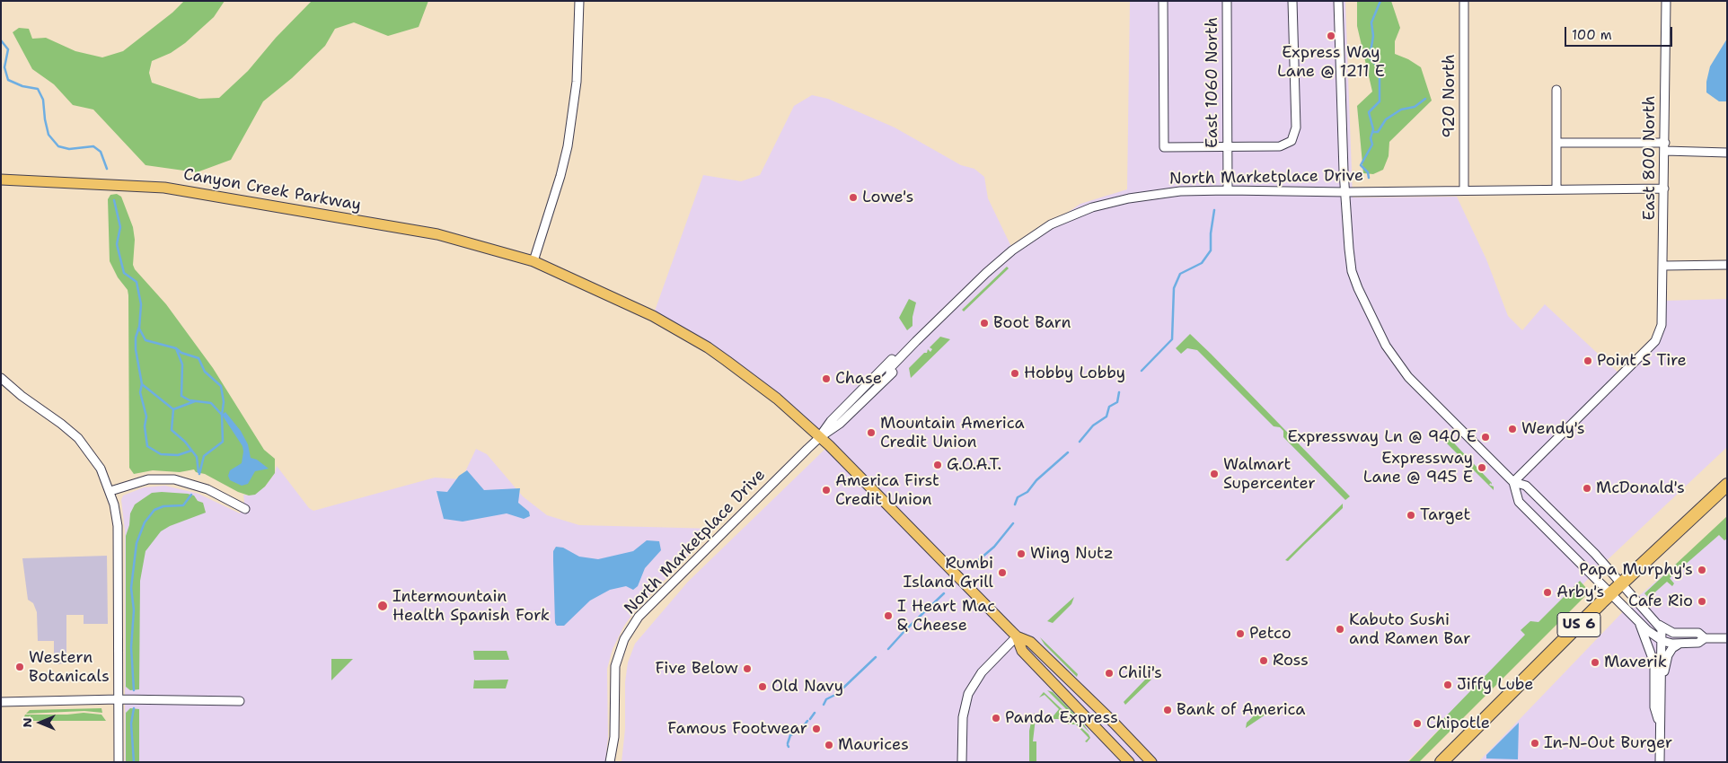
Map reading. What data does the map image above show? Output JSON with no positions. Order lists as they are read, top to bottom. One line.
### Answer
{"streets":{"highway":["US 6"],"main road":["Canyon Creek Parkway"],"street":["East 1060 North","920 North","East 800 North","North Marketplace Drive"]},"crossings":[["East 1060 North","North Marketplace Drive"],["920 North","North Marketplace Drive"],["East 800 North","North Marketplace Drive"],["North Marketplace Drive","Canyon Creek Parkway"]],"places":["Express Way Lane @ 1211 E","Lowe's","Boot Barn","Point S Tire","Hobby Lobby","Chase","Wendy's","Mountain America Credit Union","Expressway Ln @ 940 E","G.O.A.T.","Expressway Lane @ 945 E","Walmart Supercenter","McDonald's","America First Credit Union","Target","Wing Nutz","Papa Murphy's","Rumbi Island Grill","Arby's","Cafe Rio","Intermountain Health Spanish Fork","I Heart Mac & Cheese","Kabuto Sushi and Ramen Bar","Petco","Ross","Maverik","Western Botanicals","Five Below","Chili's","Jiffy Lube","Old Navy","Bank of America","Panda Express","Chipotle","Famous Footwear","In-N-Out Burger","Maurices"],"scale_bar":"100 m","north":"left"}
